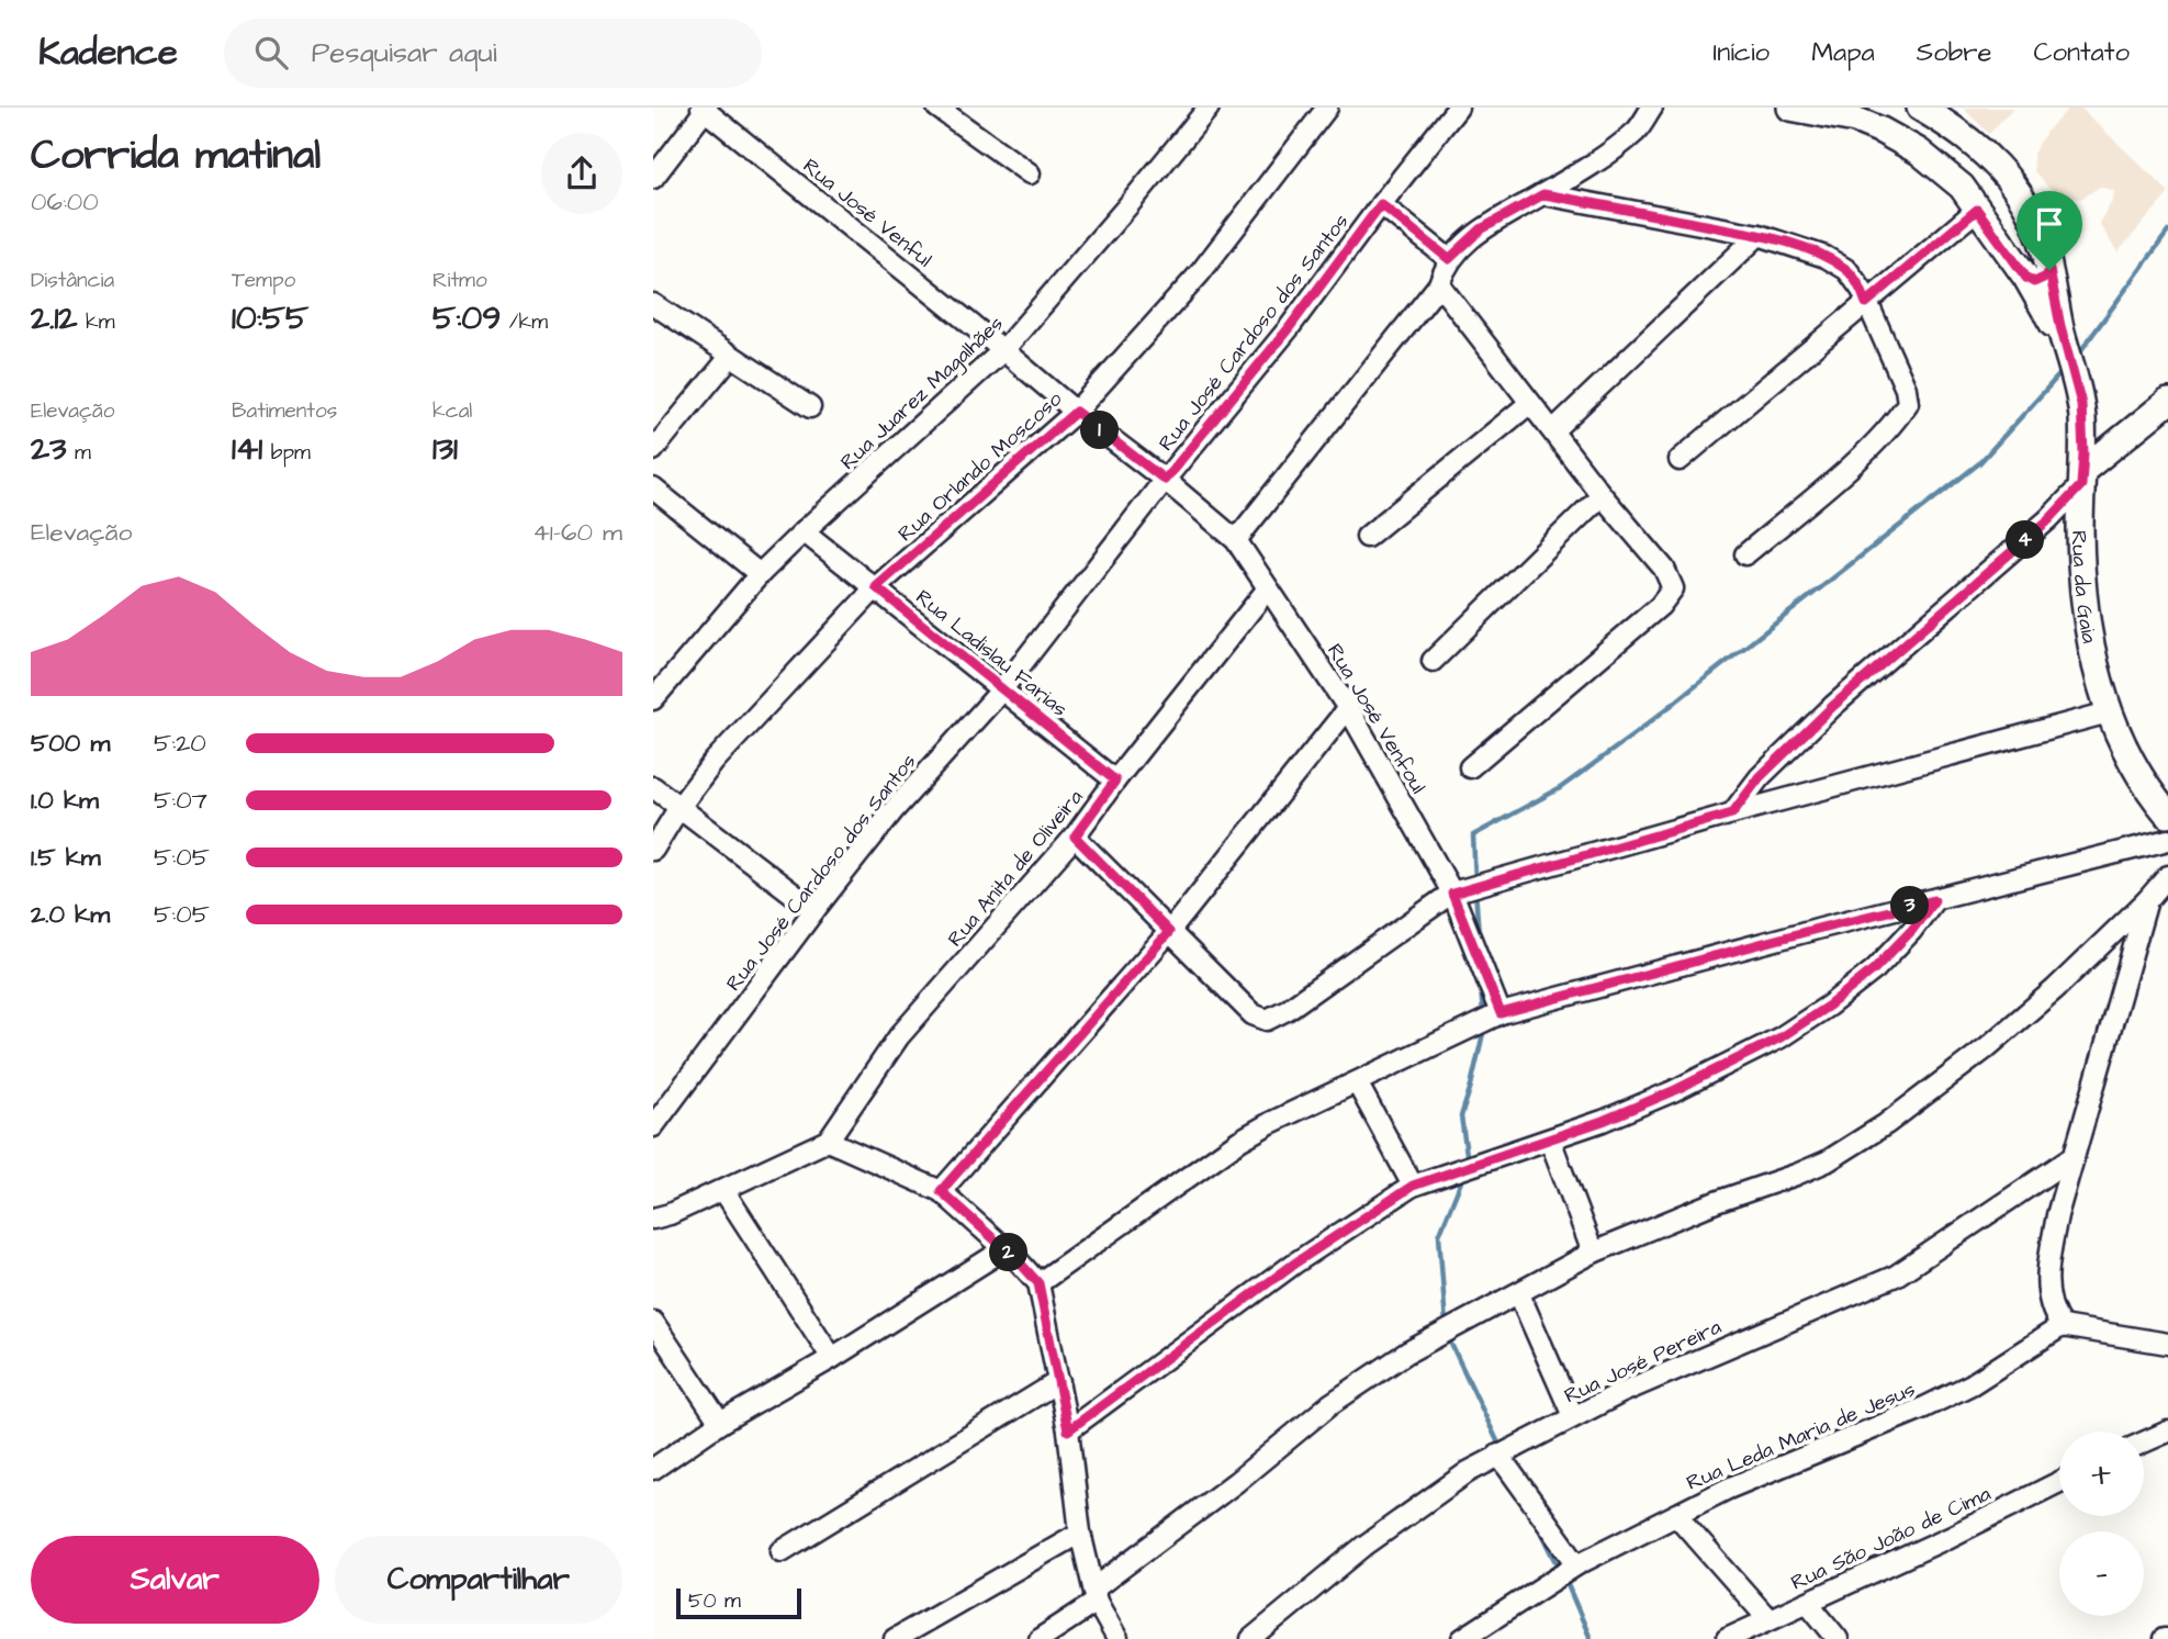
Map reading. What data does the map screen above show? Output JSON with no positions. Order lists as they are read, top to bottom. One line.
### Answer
{"streets":{"main road":["Rua da Gaia"],"street":["Rua José Venful","Rua José Cardoso dos Santos","Rua Juarez Magalhães","Rua Orlando Moscoso","Rua Ladislau Farias","Rua José Venfoul","Rua Anita de Oliveira","Rua José Pereira","Rua Leda Maria de Jesus","Rua São João de Cima"]},"crossings":[["Rua José Venful","Rua Juarez Magalhães"],["Rua José Venful","Rua Orlando Moscoso"],["Rua José Venful","Rua José Venfoul"],["Rua José Cardoso dos Santos","Rua Ladislau Farias"],["Rua José Cardoso dos Santos","Rua José Venfoul"],["Rua Juarez Magalhães","Rua Ladislau Farias"],["Rua Orlando Moscoso","Rua Ladislau Farias"],["Rua Orlando Moscoso","Rua José Venfoul"],["Rua Ladislau Farias","Rua Anita de Oliveira"],["Rua José Venfoul","Rua Anita de Oliveira"]],"scale_bar":"50 m","page":{"header":"Kadence","search":"Pesquisar aqui","nav":["Início","Mapa","Sobre","Contato"],"heading":["Corrida matinal","06:00"],"stats":[["Distância","2.12 km"],["Tempo","10:55"],["Ritmo","5:09 /km"],["Elevação","23 m"],["Batimentos","141 bpm"],["kcal","131"]],"pins":["1","4","3","2"],"chart":["Elevação","41–60 m"],"list":[{"name":"500 m","note":"5:20"},{"name":"1.0 km","note":"5:07"},{"name":"1.5 km","note":"5:05"},{"name":"2.0 km","note":"5:05"}],"map_buttons":["+","−"],"buttons":["Salvar","Compartilhar"],"scale":"50 m"}}
